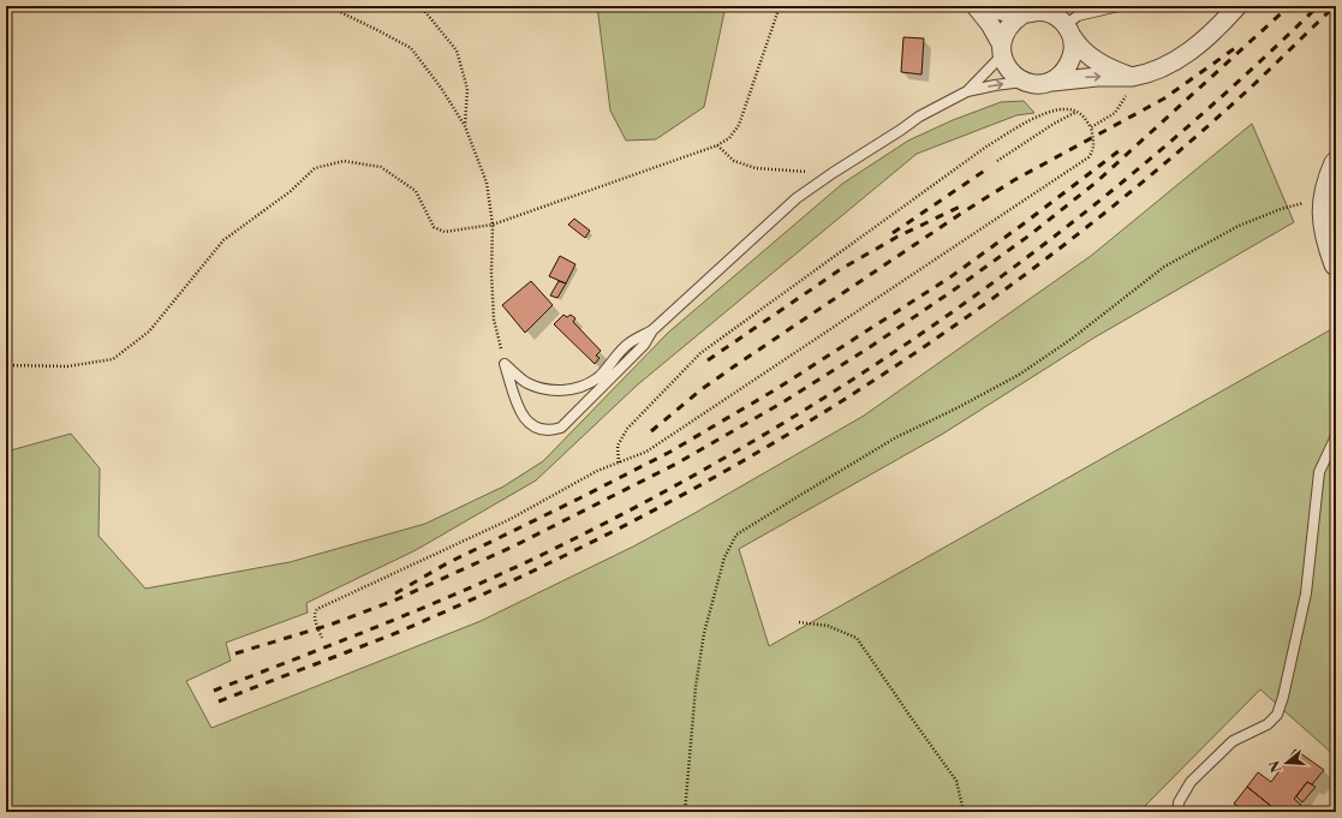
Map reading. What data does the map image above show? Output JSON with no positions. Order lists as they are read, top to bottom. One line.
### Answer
{"north":"left"}
